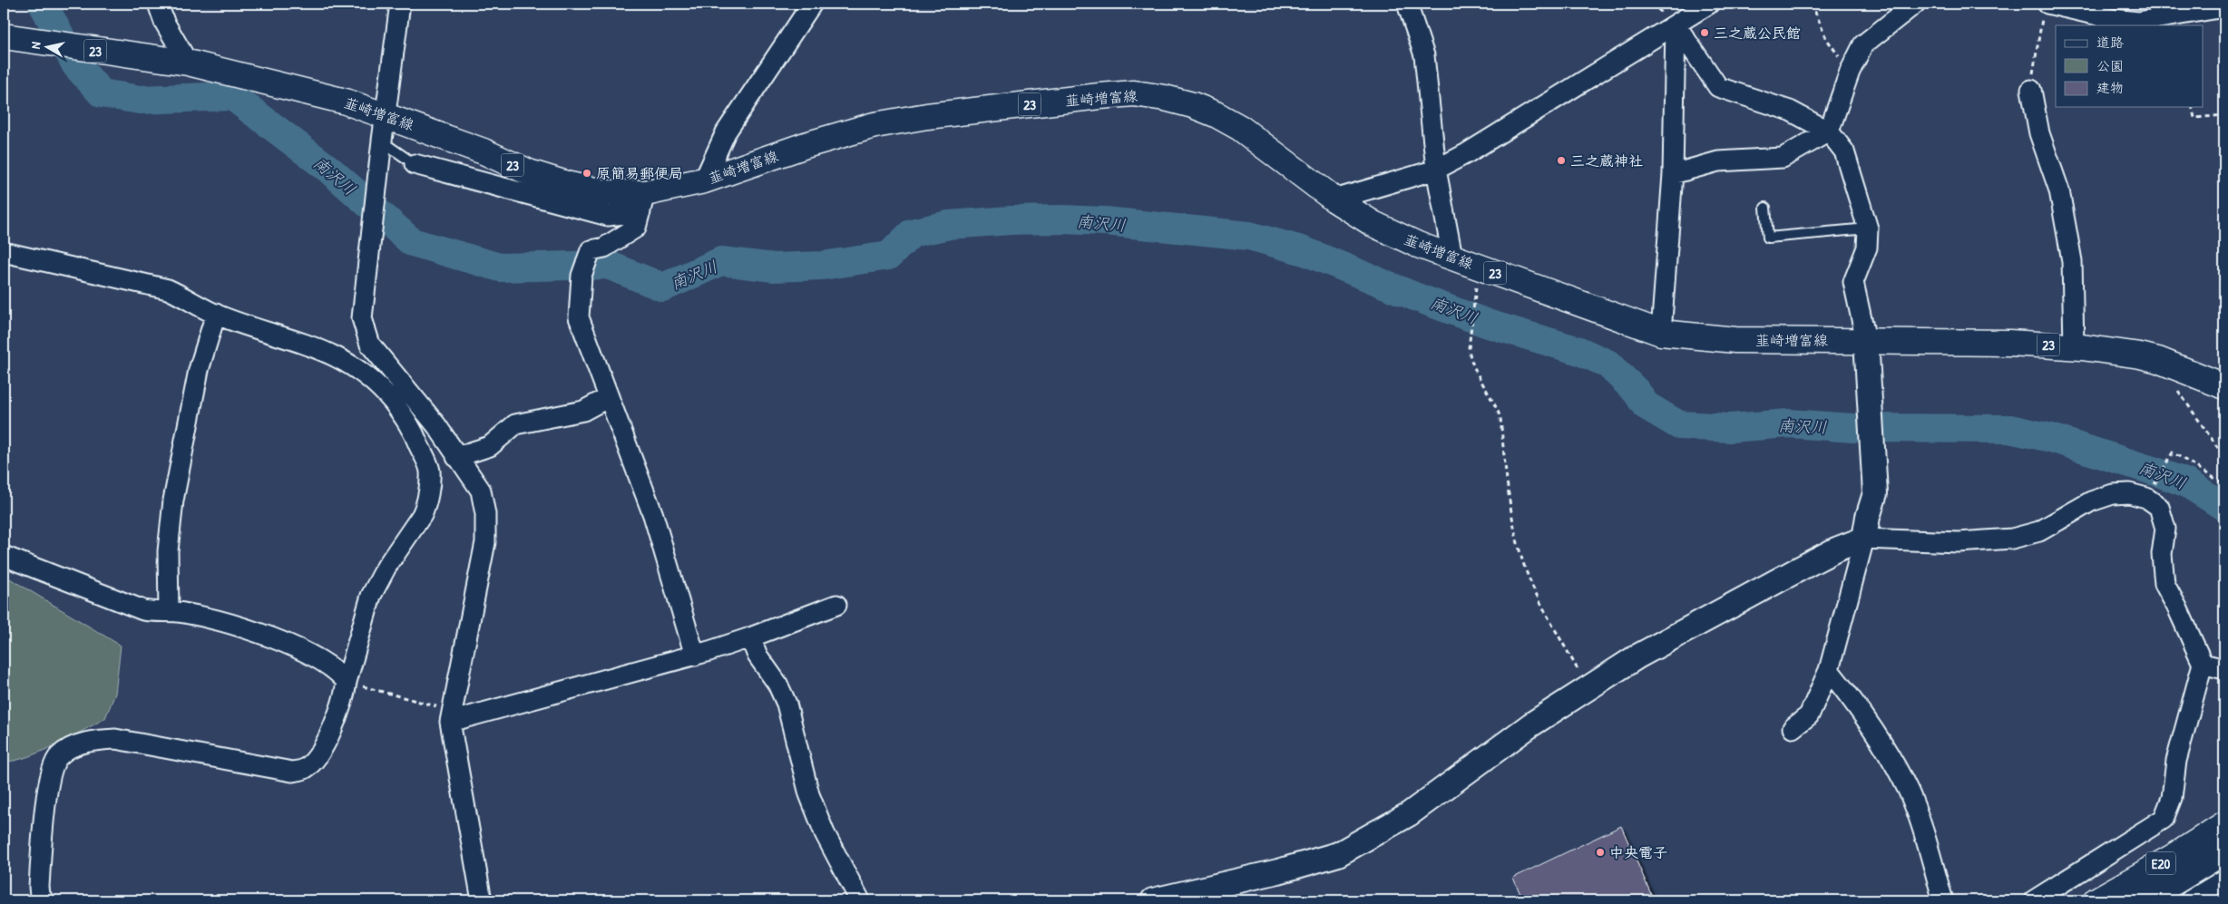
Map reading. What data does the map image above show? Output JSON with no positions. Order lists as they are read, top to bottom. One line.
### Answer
{"streets":{"main road":["23","韮崎増富線","E20"]},"water":["南沢川"],"places":["三之蔵公民館","三之蔵神社","原簡易郵便局","中央電子"],"legend":["道路","公園","建物"],"north":"left"}
